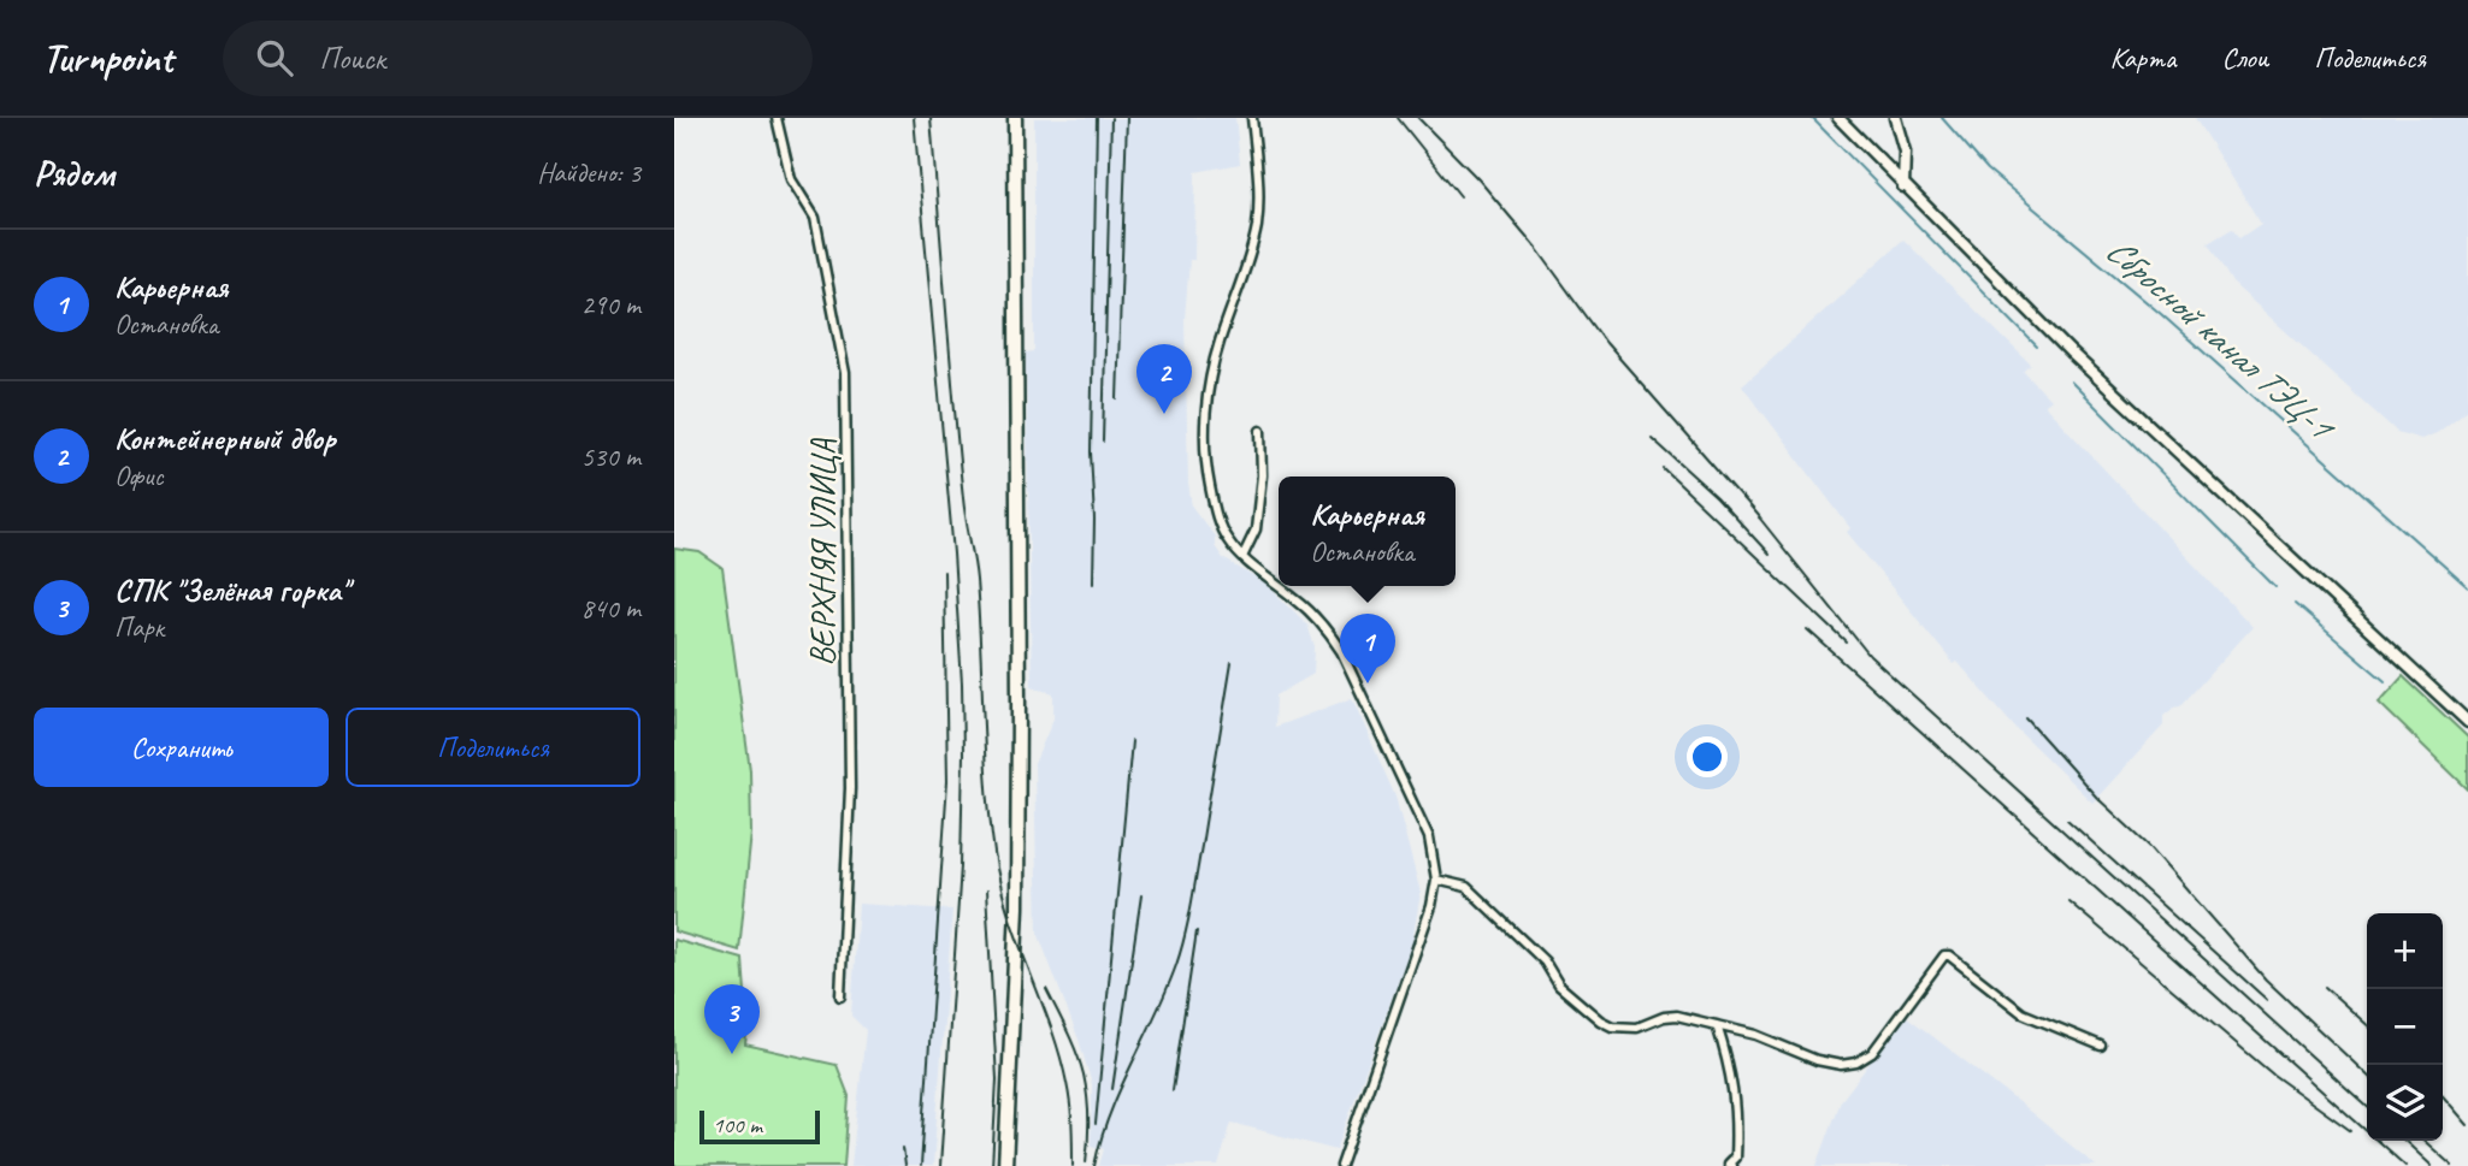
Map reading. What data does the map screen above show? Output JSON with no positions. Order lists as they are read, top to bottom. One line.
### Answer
{"streets":{"street":["ВЕРХНЯЯ УЛИЦА"]},"water":["Сбросной канал ТЭЦ-1"],"scale_bar":"100 m","page":{"header":"Turnpoint","search":"Поиск","nav":["Карта","Слои","Поделиться"],"heading":["Рядом","Найдено: 3"],"list":[{"mark":"1","name":"Карьерная","note":"Остановка","value":"290 m"},{"mark":"2","name":"Контейнерный двор","note":"Офис","value":"530 m"},{"mark":"3","name":"СПК \"Зелёная горка\"","note":"Парк","value":"840 m"}],"pins":["2","1","3"],"popup":["Карьерная","Остановка"],"buttons":["Сохранить","Поделиться"],"map_buttons":["+","−"],"scale":"100 m"}}
